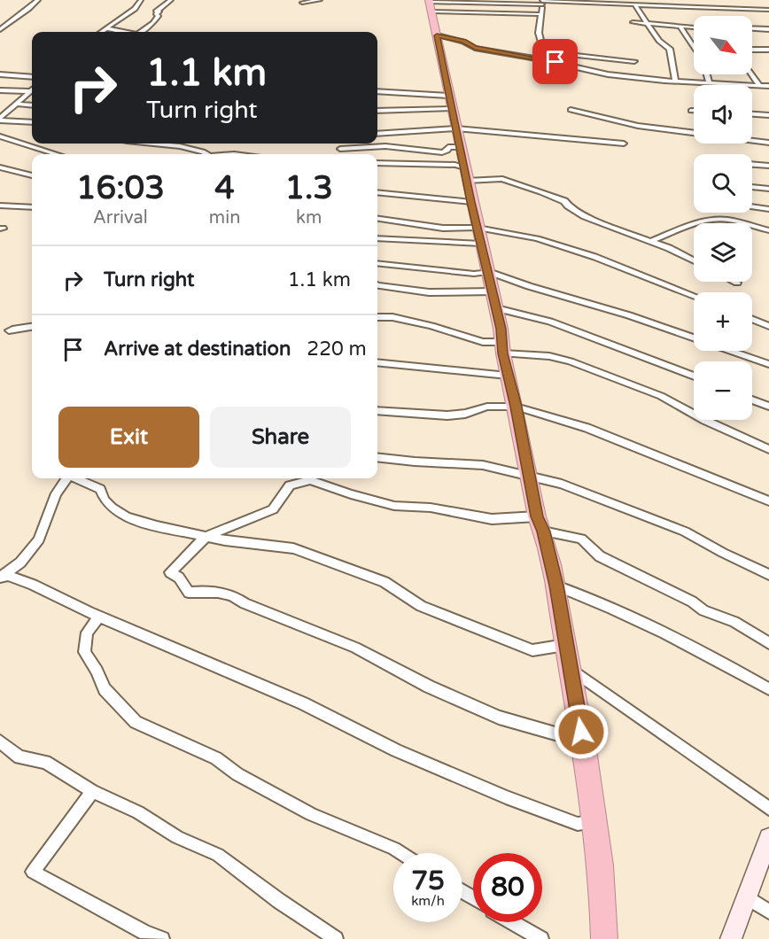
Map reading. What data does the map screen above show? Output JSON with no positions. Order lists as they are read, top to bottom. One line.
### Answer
{"north":"bottom right","page":{"map_buttons":["+","−"],"turn":["1.1 km","Turn right"],"eta":["16:03","Arrival","4","min","1.3","km"],"list":[{"name":"Turn right","value":"1.1 km"},{"name":"Arrive at destination","value":"220 m"}],"buttons":["Exit","Share"],"speed":"75 km/h","limit":"80"}}
